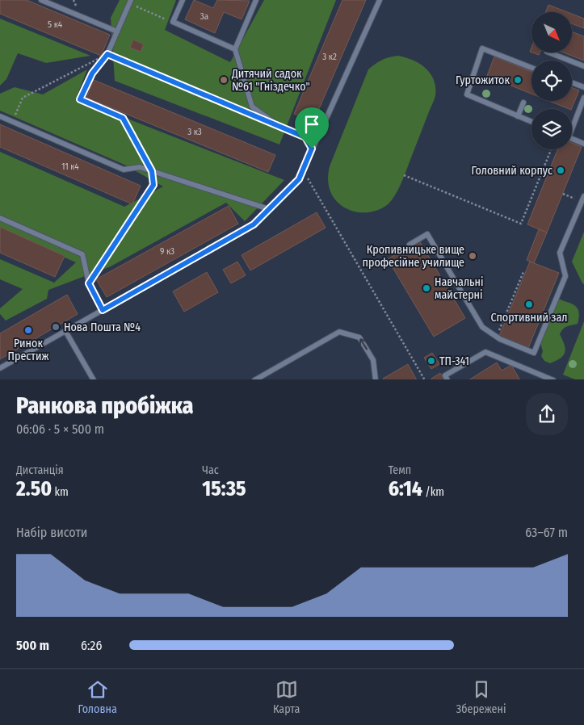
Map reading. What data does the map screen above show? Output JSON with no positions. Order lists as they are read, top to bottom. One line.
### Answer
{"places":["Дитячий садок №61 \"Гніздечко\"","Гуртожиток","Головний корпус","Кропивницьке вище професійне училище","Навчальні майстерні","Спортивний зал","Нова Пошта №4","Ринок Престиж","ТП-341"],"house_numbers":["3а","5 к4","3 к2","3 к3","11 к4","9 к3"],"north":"bottom right","page":{"heading":["Ранкова пробіжка","06:06 · 5 × 500 m"],"stats":[["Дистанція","2.50 km"],["Час","15:35"],["Темп","6:14 /km"]],"chart":["Набір висоти","63–67 m"],"list":[{"name":"500 m","note":"6:26"}],"tabs":["Головна","Карта","Збережені"]}}
